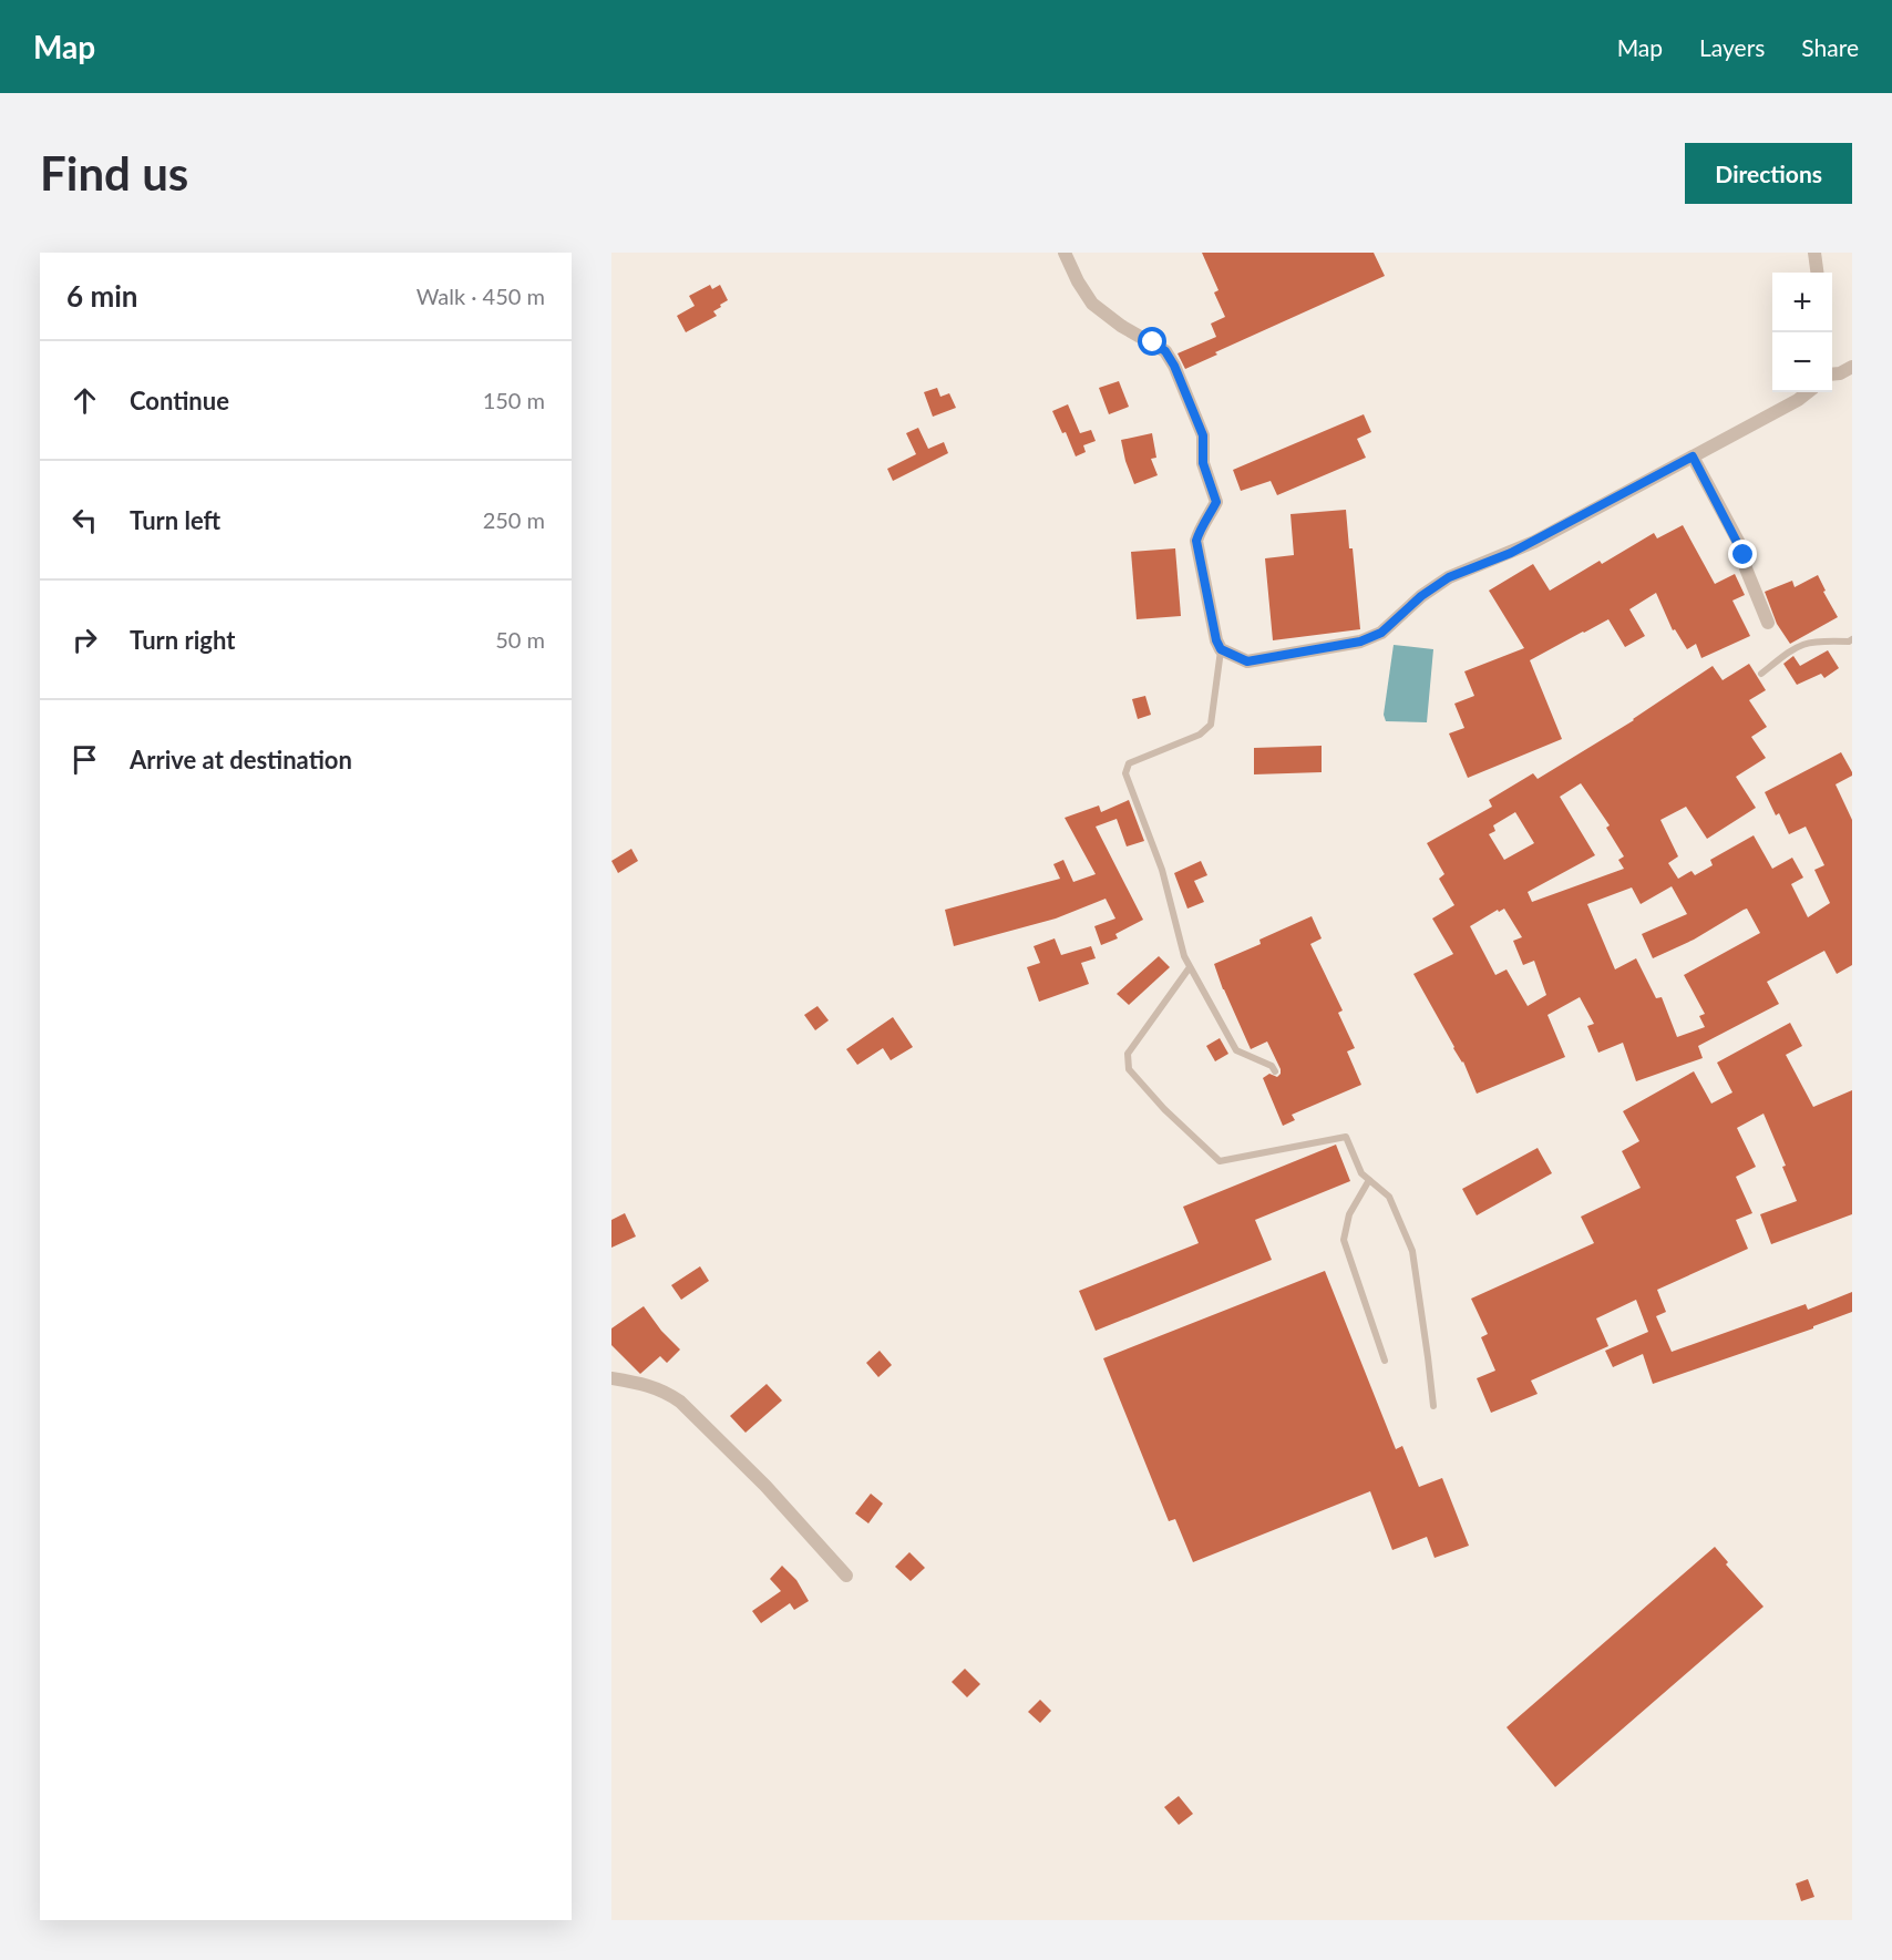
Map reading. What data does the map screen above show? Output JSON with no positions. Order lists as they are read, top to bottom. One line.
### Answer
{"page":{"header":"Map","nav":["Map","Layers","Share"],"buttons":"Directions","title":"Find us","heading":["6 min","Walk · 450 m"],"map_buttons":["+","−"],"list":[["Continue","150 m"],["Turn left","250 m"],["Turn right","50 m"],"Arrive at destination"]}}
